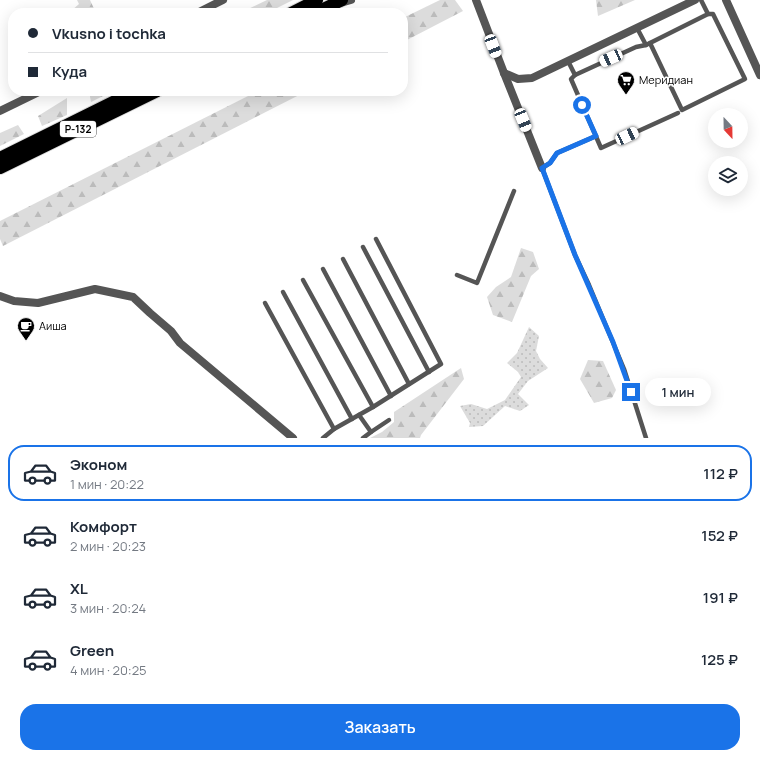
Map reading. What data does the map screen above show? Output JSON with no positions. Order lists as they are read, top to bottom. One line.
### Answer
{"streets":{"highway":["Р-132"]},"places":{"supermarket":["Меридиан"],"cafe":["Аиша"]},"north":"bottom","page":{"banner":["Vkusno i tochka","Куда"],"bubble":"1 мин","list":[{"name":"Эконом","note":"1 мин · 20:22","value":"112 ₽"},{"name":"Комфорт","note":"2 мин · 20:23","value":"152 ₽"},{"name":"XL","note":"3 мин · 20:24","value":"191 ₽"},{"name":"Green","note":"4 мин · 20:25","value":"125 ₽"}],"buttons":"Заказать"}}
